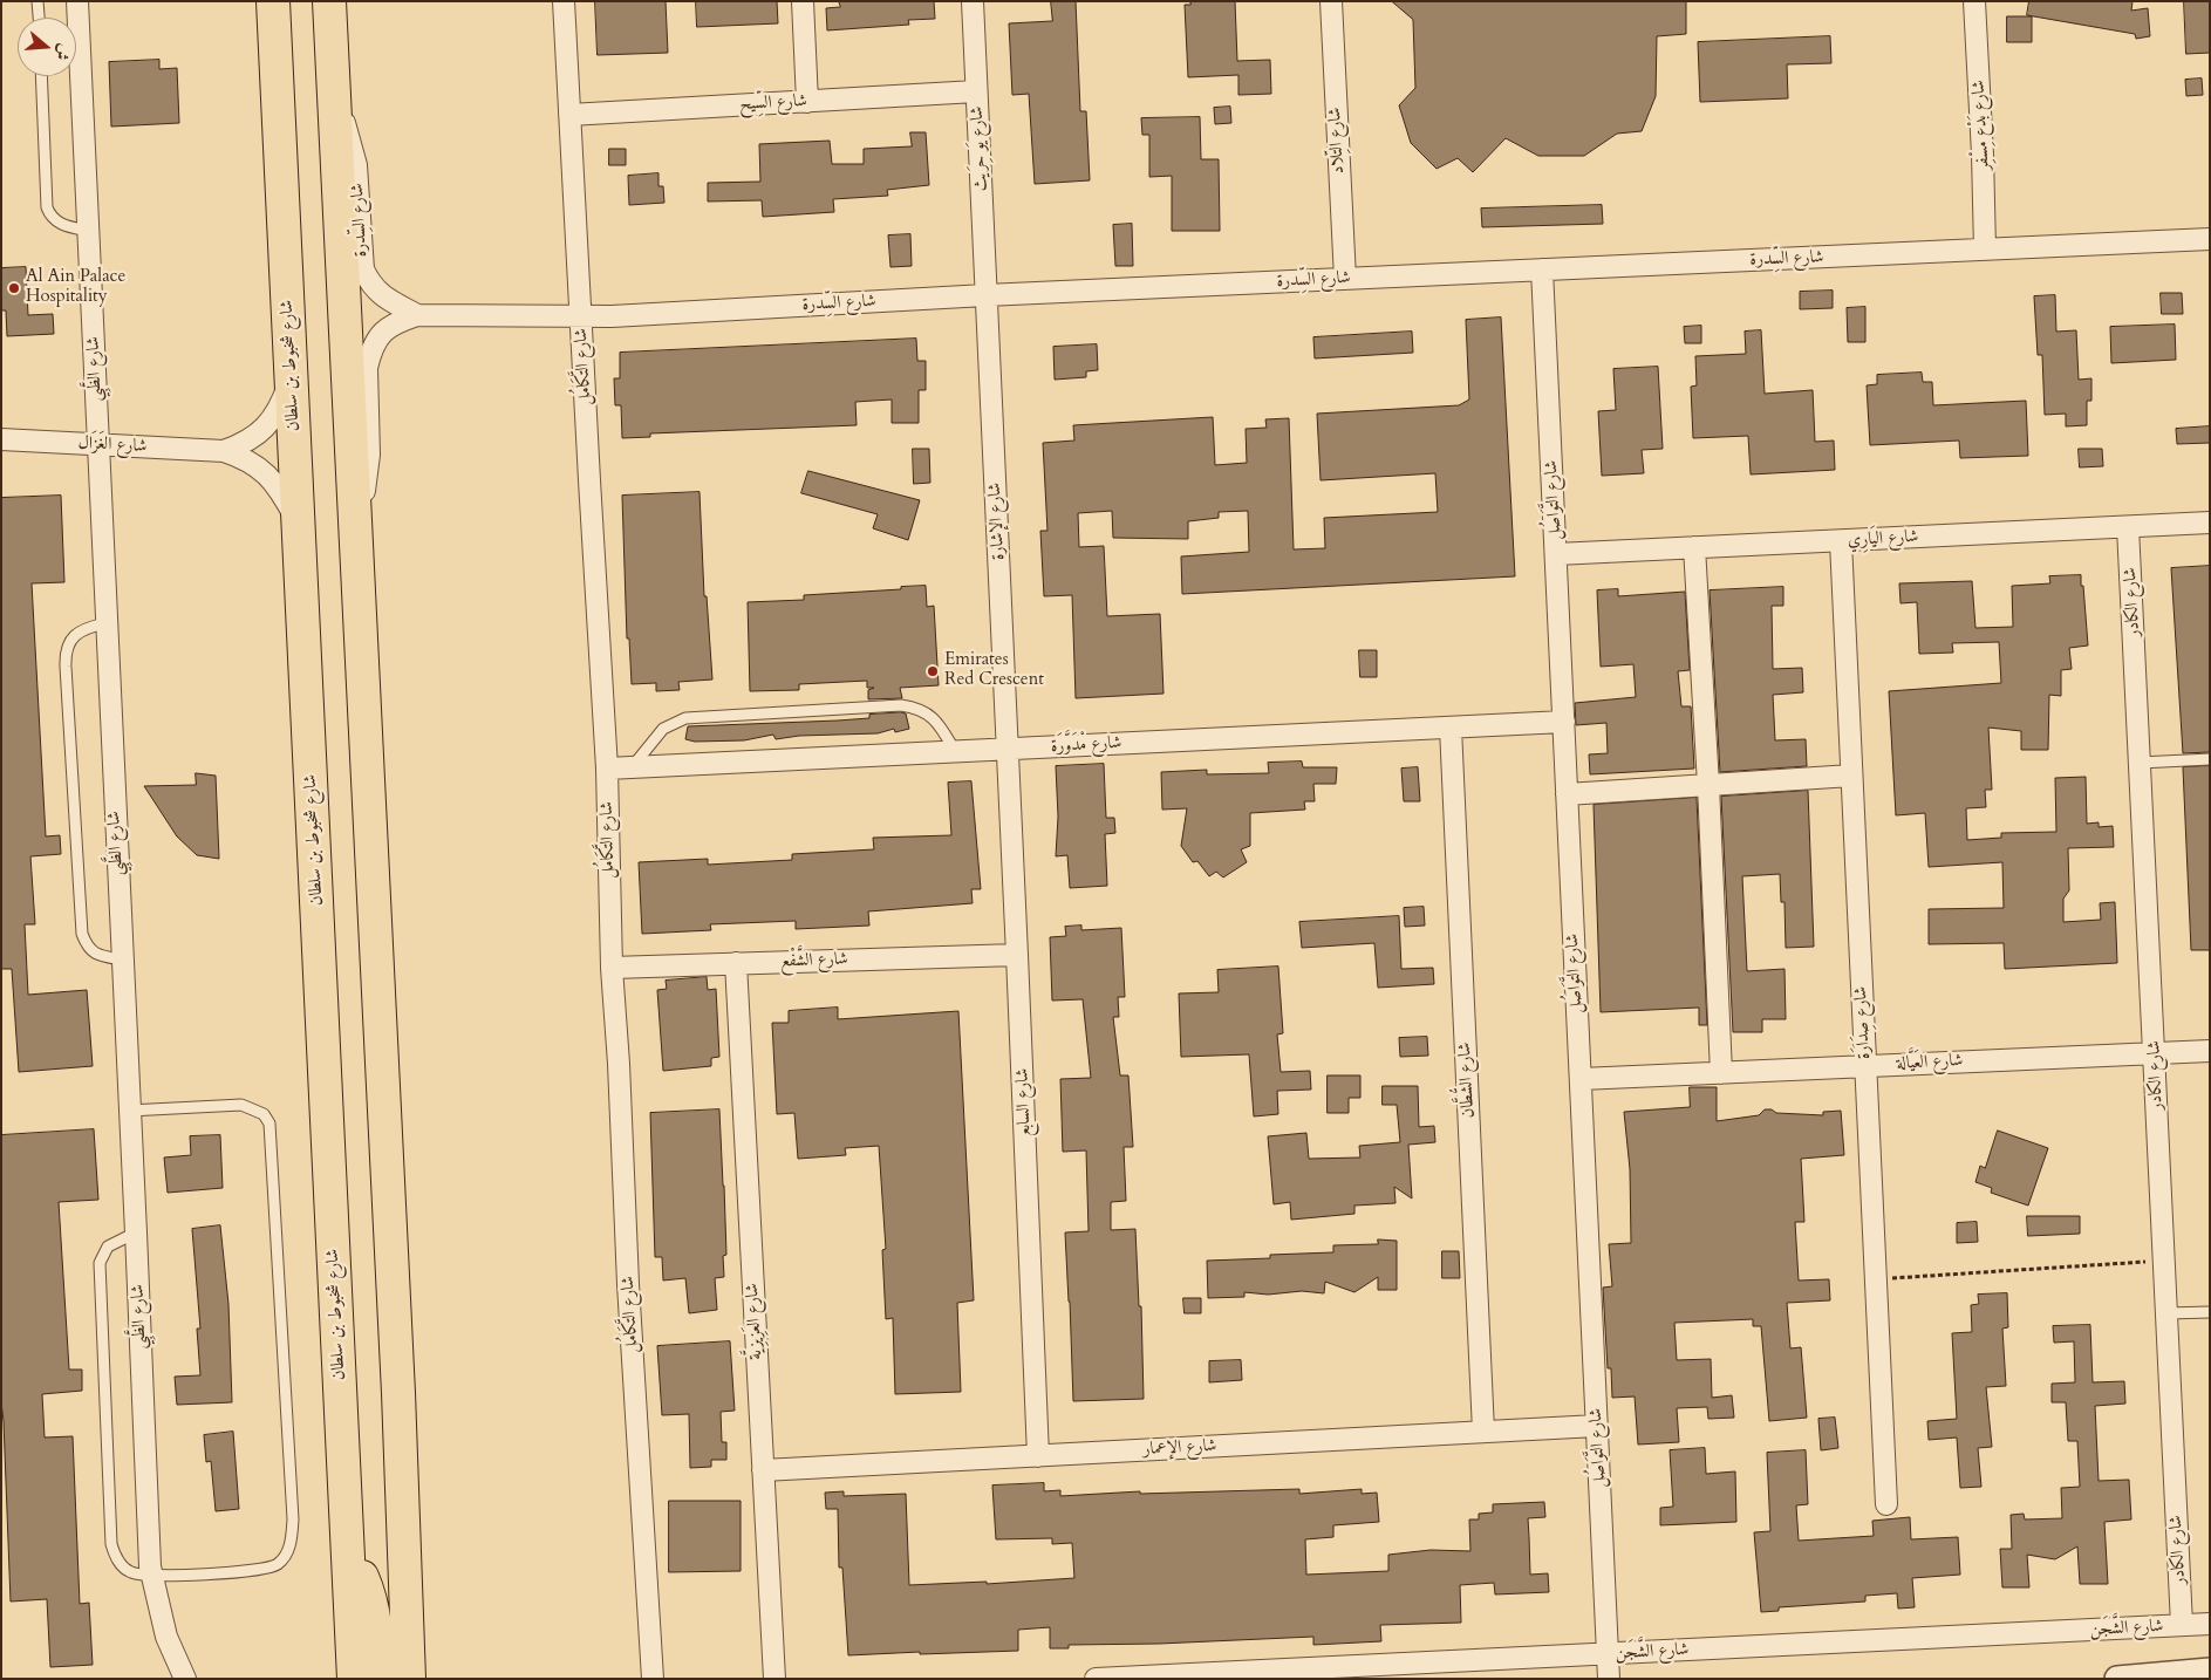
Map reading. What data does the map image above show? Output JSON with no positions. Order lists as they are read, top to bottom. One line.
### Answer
{"streets":{"main road":["شارع شخبوط بن سلطان"],"street":["شارع السِّيح","شارع بَدْع مِسْفِر","شارع التِّلاد","شارع يَو حِرَيث","شارع السِّدرة","شارع التَّكَامُل","شارع الظَّبِي","شارع الغَزَال","شارع التَّوَاصُل","شارع الإشارة","شارع اليَارِي","شارع الكادر","شارع مْدَوَّرَة","شارع الشَّفْع","شارع صِدَارَة","شارع العَيَّالة","شارع الشُّطَّان","شارع السابع","شارع العَزِيزِيَّة","شارع الإعمار","شارع الشَّجَن"]},"crossings":[["شارع السِّيح","شارع يَو حِرَيث"],["شارع السِّيح","شارع التَّكَامُل"],["شارع بَدْع مِسْفِر","شارع السِّدرة"],["شارع التِّلاد","شارع السِّدرة"],["شارع يَو حِرَيث","شارع السِّدرة"],["شارع يَو حِرَيث","شارع الإشارة"],["شارع السِّدرة","شارع التَّكَامُل"],["شارع السِّدرة","شارع التَّوَاصُل"],["شارع السِّدرة","شارع الإشارة"],["شارع شخبوط بن سلطان","شارع الغَزَال"],["شارع التَّكَامُل","شارع مْدَوَّرَة"],["شارع التَّكَامُل","شارع الشَّفْع"],["شارع الظَّبِي","شارع الغَزَال"],["شارع التَّوَاصُل","شارع اليَارِي"],["شارع التَّوَاصُل","شارع مْدَوَّرَة"],["شارع التَّوَاصُل","شارع العَيَّالة"],["شارع التَّوَاصُل","شارع الإعمار"],["شارع التَّوَاصُل","شارع الشَّجَن"],["شارع الإشارة","شارع مْدَوَّرَة"],["شارع الإشارة","شارع السابع"],["شارع اليَارِي","شارع الكادر"],["شارع اليَارِي","شارع صِدَارَة"],["شارع الكادر","شارع العَيَّالة"],["شارع الكادر","شارع الشَّجَن"],["شارع مْدَوَّرَة","شارع الشُّطَّان"],["شارع مْدَوَّرَة","شارع السابع"],["شارع الشَّفْع","شارع السابع"],["شارع الشَّفْع","شارع العَزِيزِيَّة"],["شارع صِدَارَة","شارع العَيَّالة"],["شارع الشُّطَّان","شارع الإعمار"],["شارع السابع","شارع الإعمار"],["شارع العَزِيزِيَّة","شارع الإعمار"]],"places":["Al Ain Palace Hospitality","Emirates Red Crescent"],"north":"right"}
